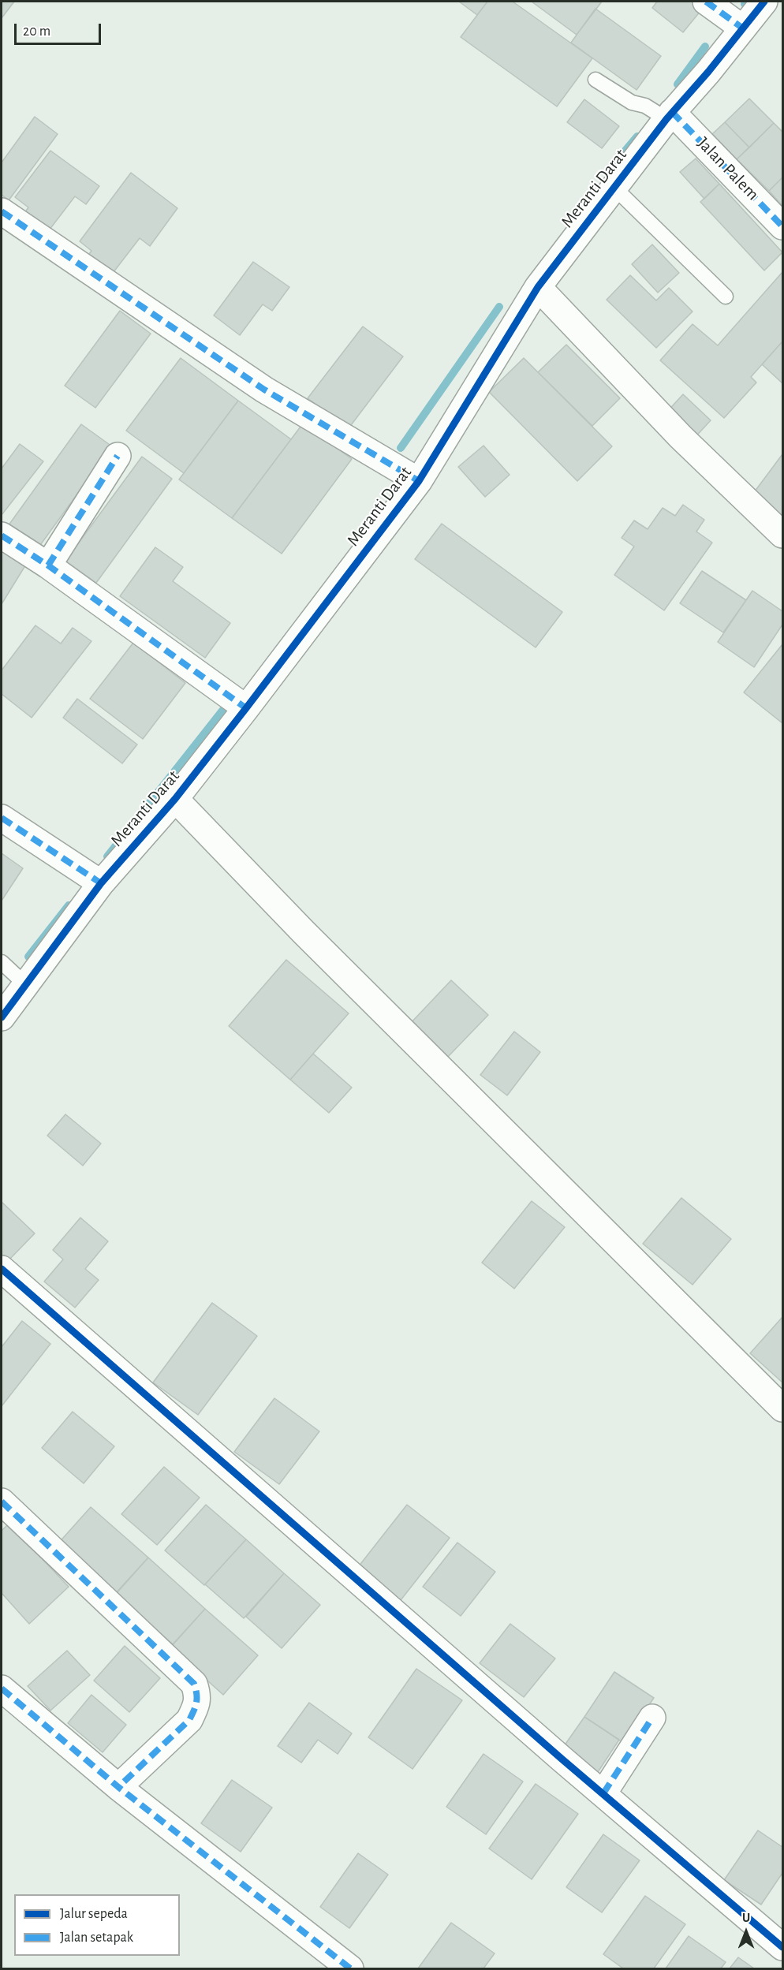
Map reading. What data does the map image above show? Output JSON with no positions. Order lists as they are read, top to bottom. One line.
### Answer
{"streets":{"street":["Jalan Palem","Meranti Darat"]},"crossings":[["Jalan Palem","Meranti Darat"]],"legend":["Jalur sepeda","Jalan setapak"],"scale_bar":"20 m","north":"top"}
